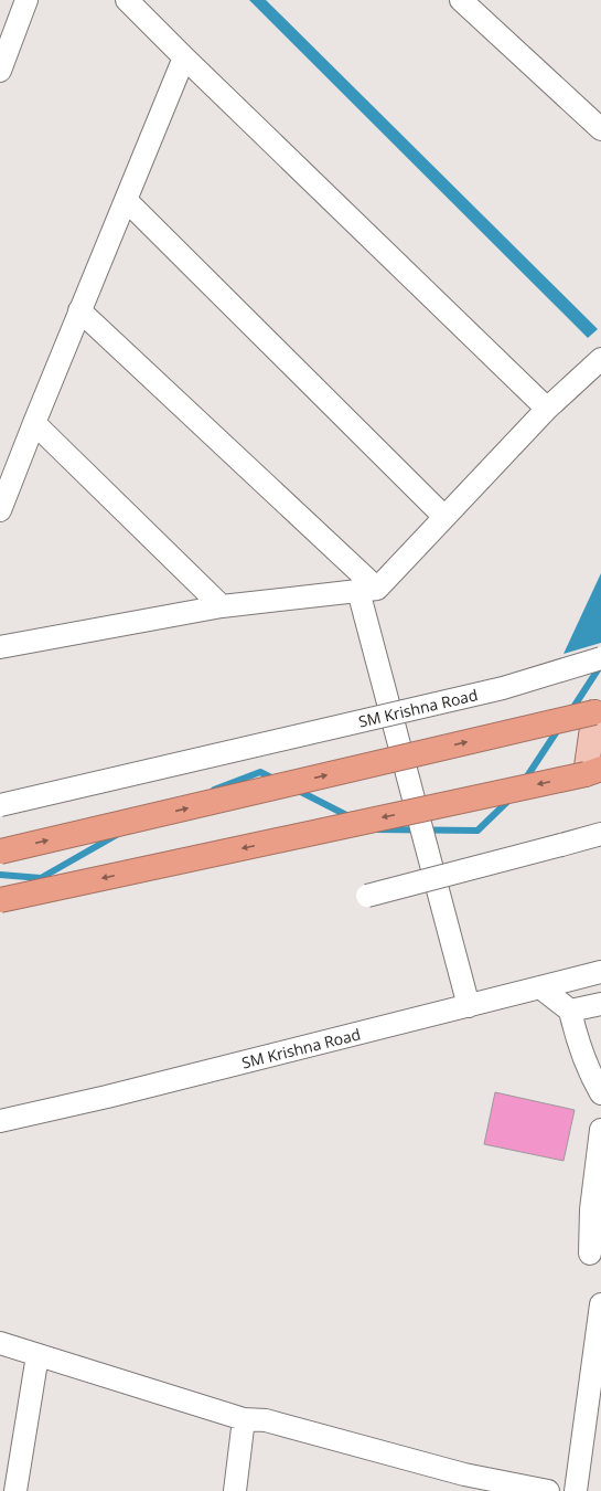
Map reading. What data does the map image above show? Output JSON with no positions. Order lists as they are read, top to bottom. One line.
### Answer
{"streets":{"street":["SM Krishna Road"]}}
